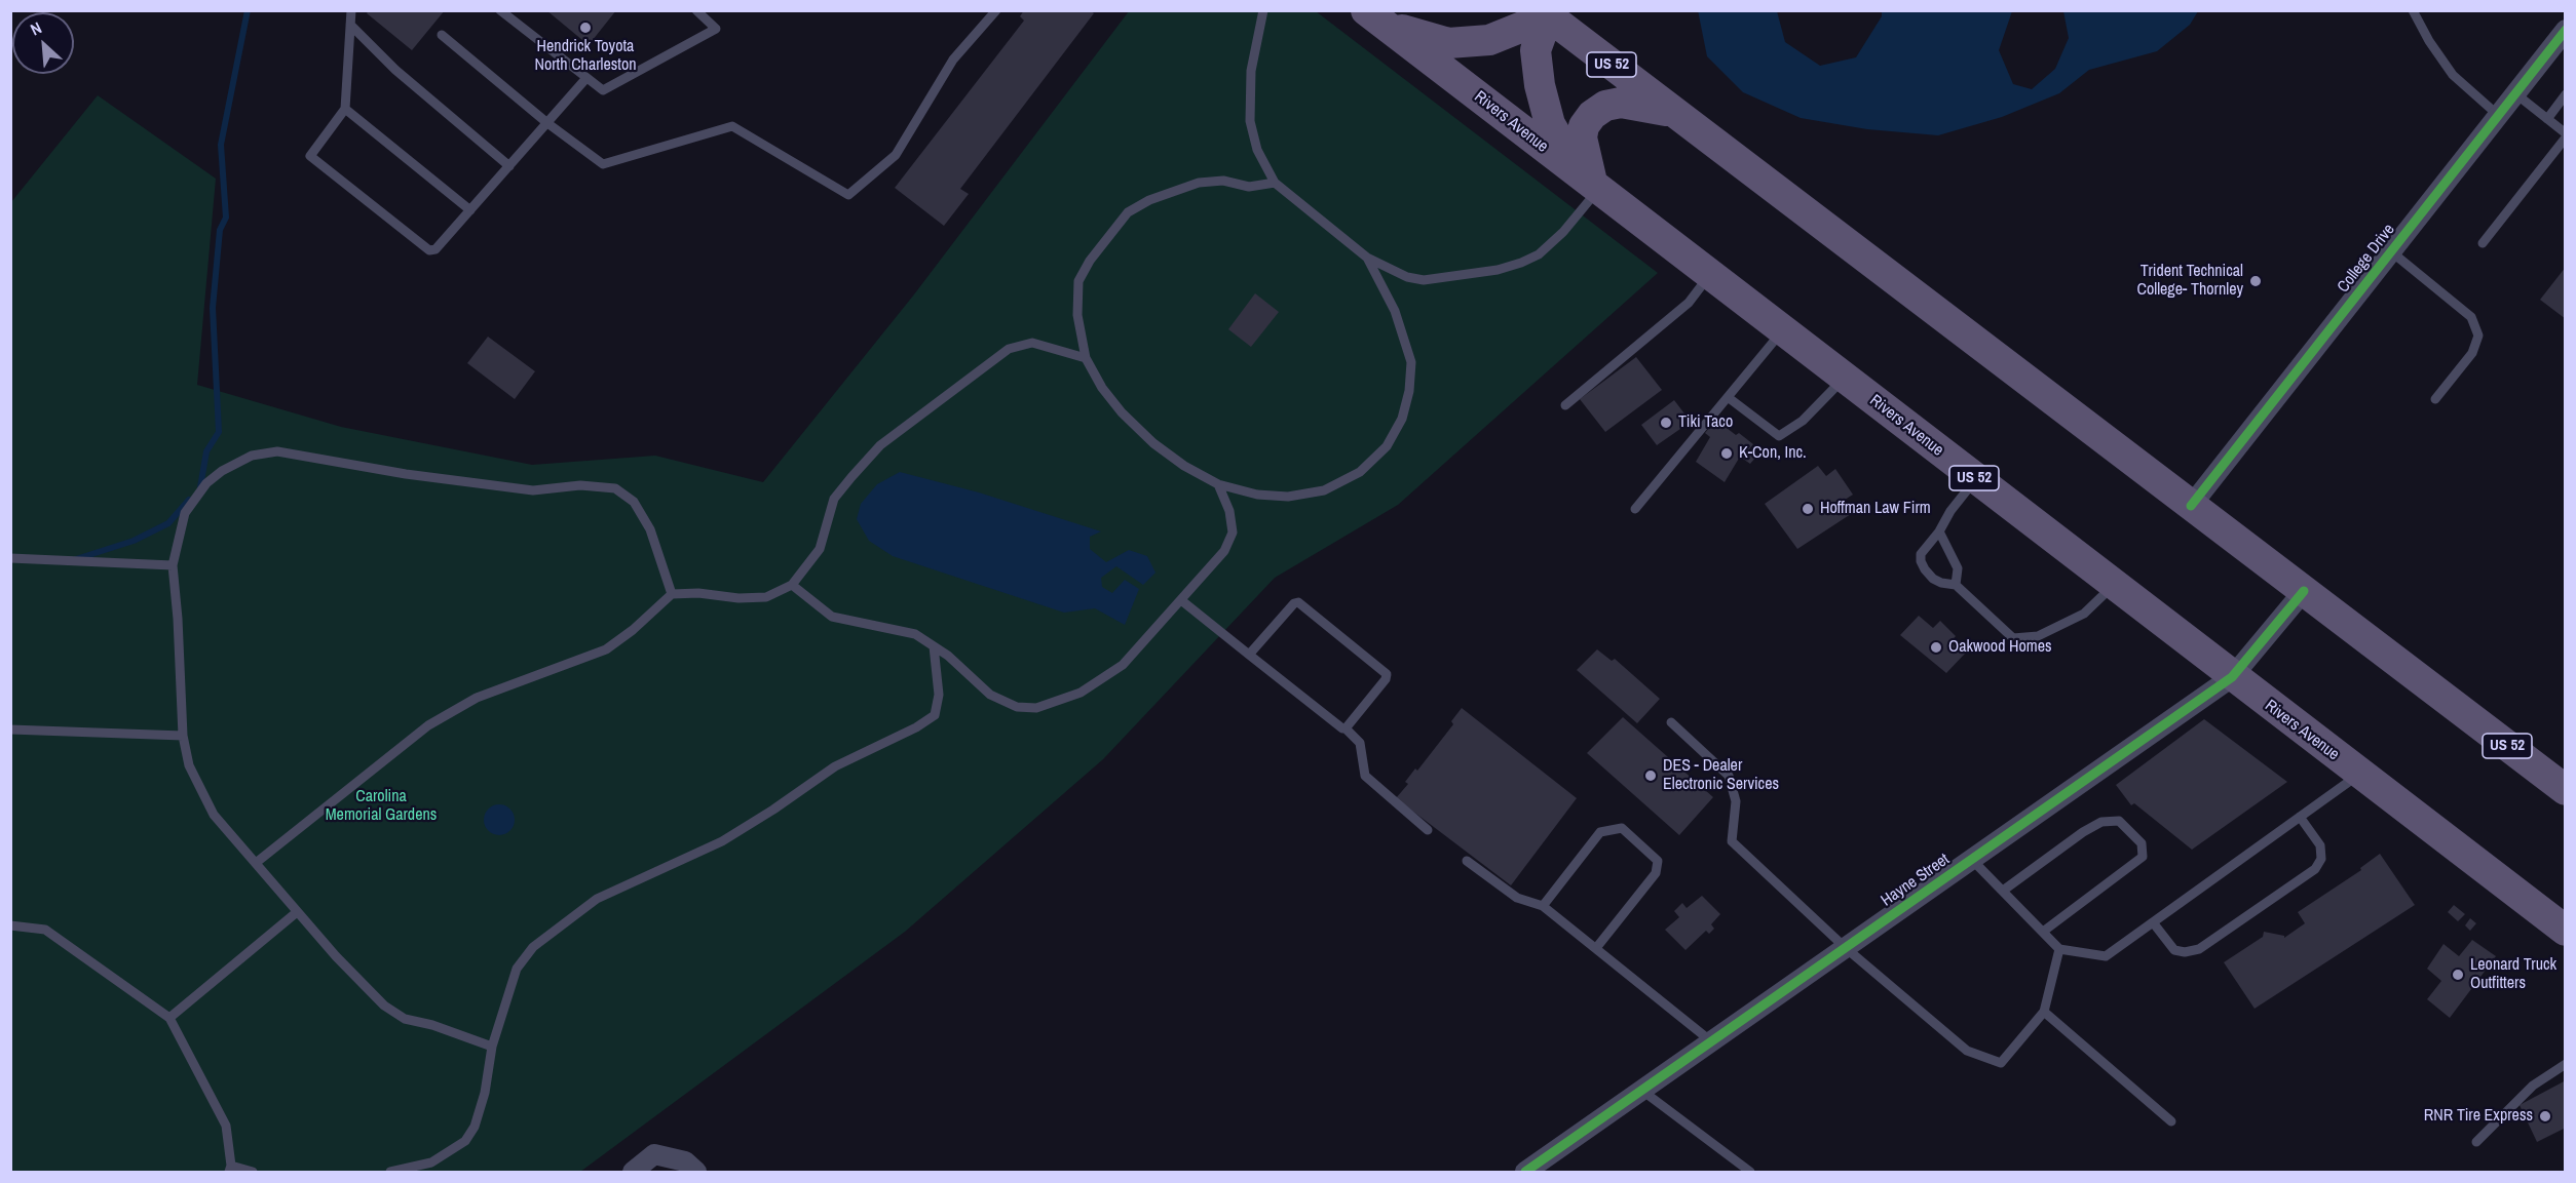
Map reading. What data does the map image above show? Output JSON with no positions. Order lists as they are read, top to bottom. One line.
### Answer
{"streets":{"main road":["US 52","Rivers Avenue"],"street":["College Drive","Hayne Street"]},"crossings":[["US 52","College Drive"],["US 52","Hayne Street"],["Rivers Avenue","Hayne Street"]],"parks":["Carolina Memorial Gardens"],"places":["Hendrick Toyota North Charleston","Trident Technical College- Thornley","Tiki Taco","K-Con, Inc.","Hoffman Law Firm","Oakwood Homes","DES - Dealer Electronic Services","Leonard Truck Outfitters","RNR Tire Express"],"north":"top left"}
